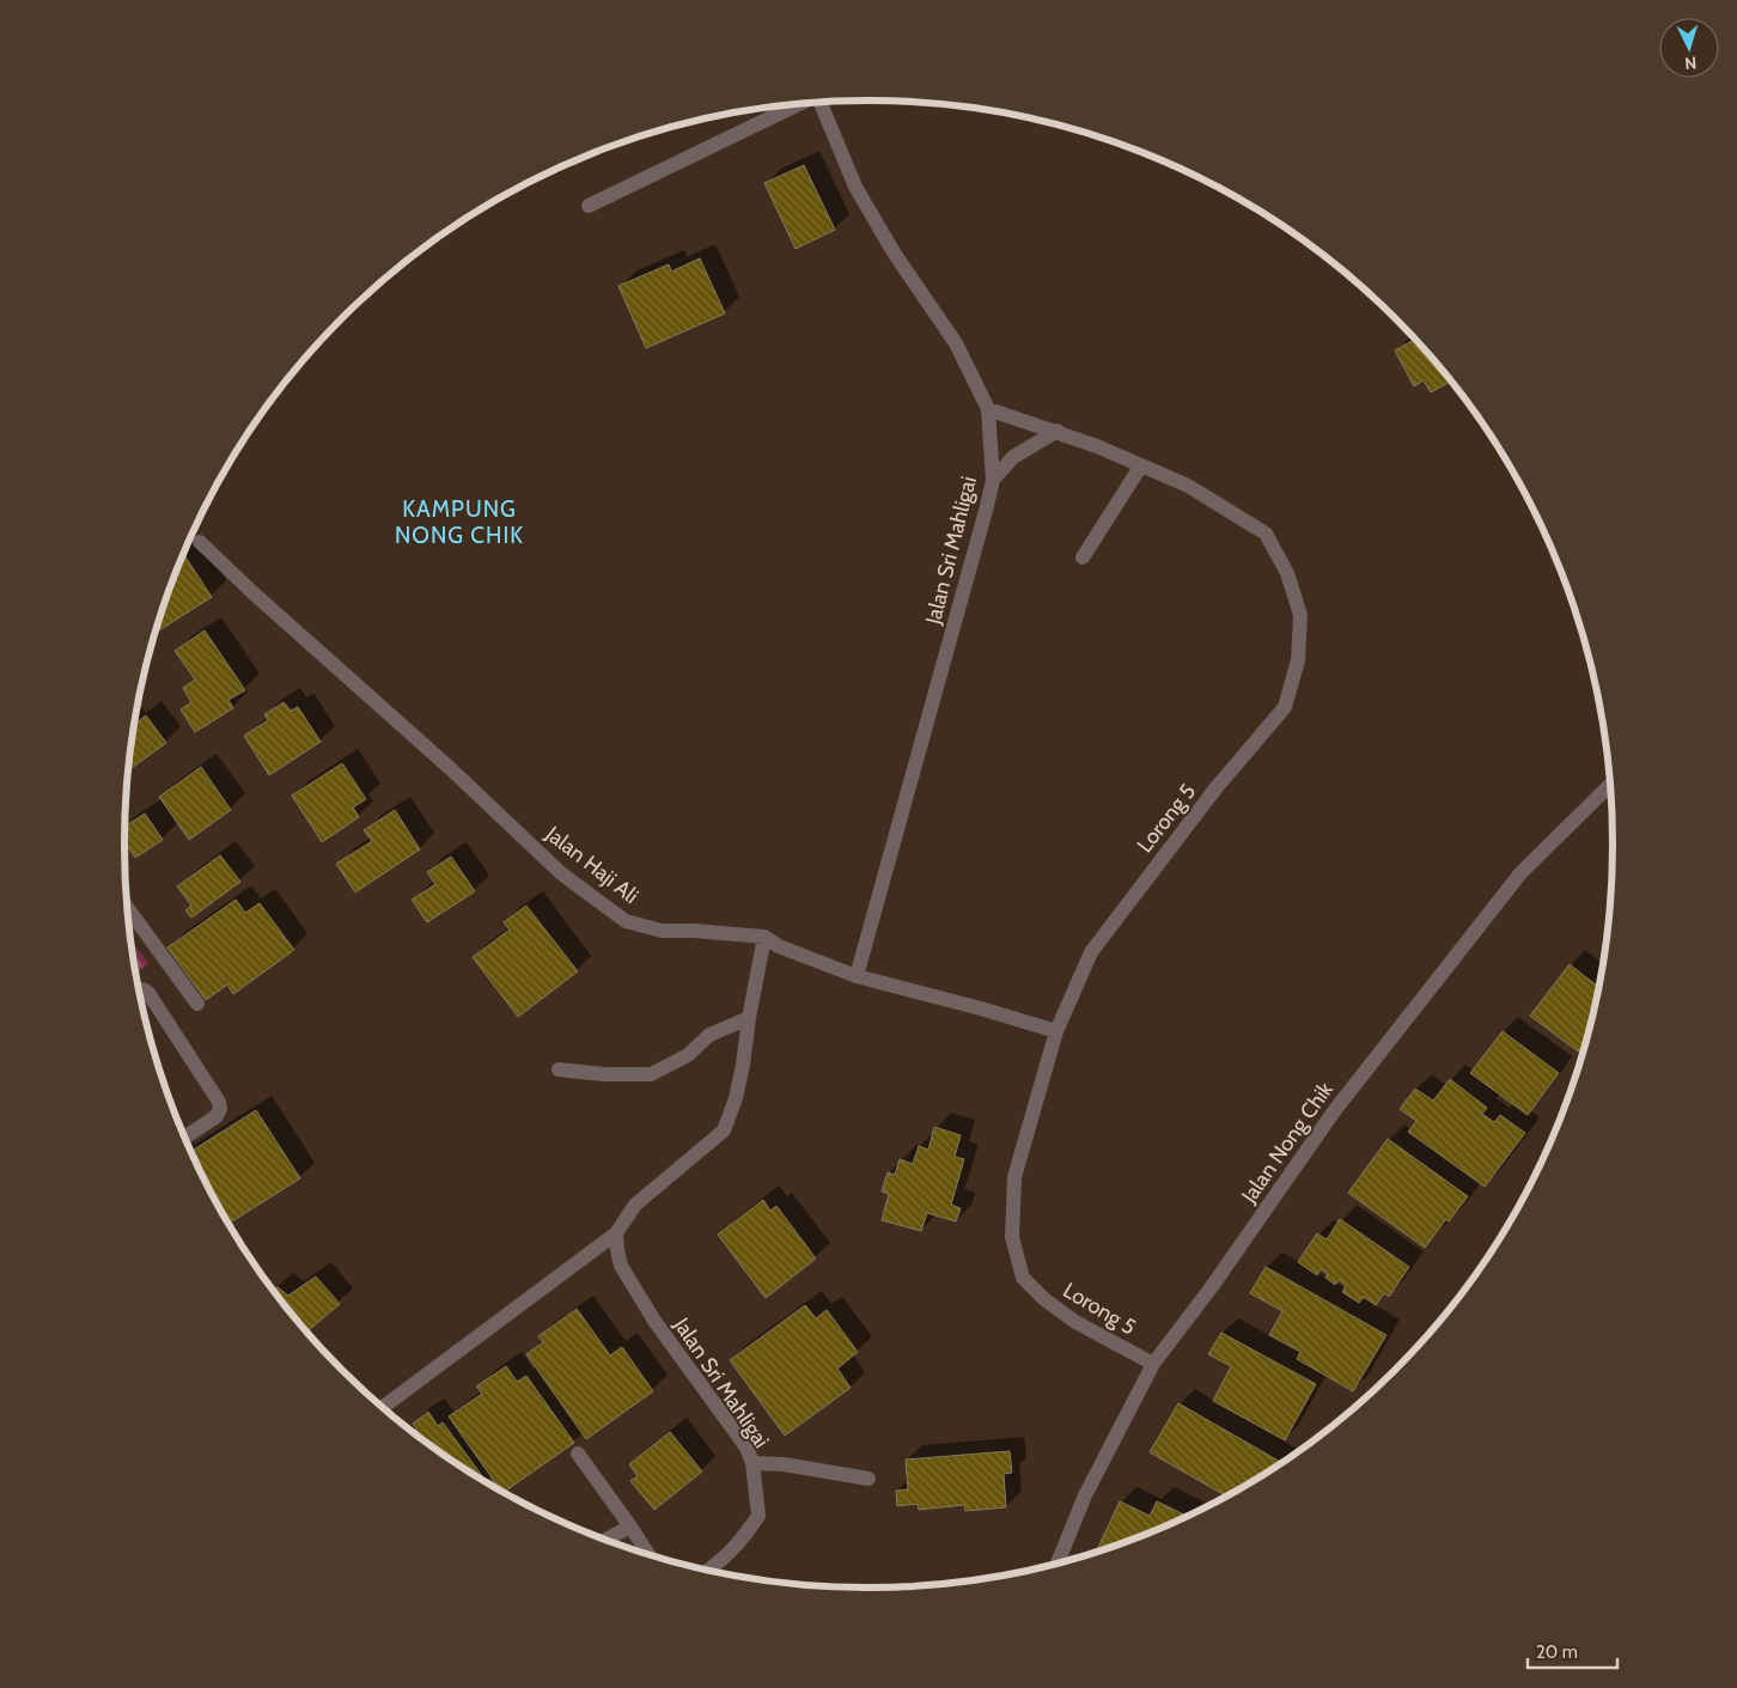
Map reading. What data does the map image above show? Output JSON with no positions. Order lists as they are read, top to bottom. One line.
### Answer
{"streets":{"street":["Jalan Sri Mahligai","Lorong 5","Jalan Haji Ali","Jalan Nong Chik"]},"crossings":[["Jalan Sri Mahligai","Lorong 5"],["Jalan Sri Mahligai","Jalan Haji Ali"],["Lorong 5","Jalan Haji Ali"],["Lorong 5","Jalan Nong Chik"]],"districts":["KAMPUNG NONG CHIK"],"scale_bar":"20 m","north":"bottom"}
